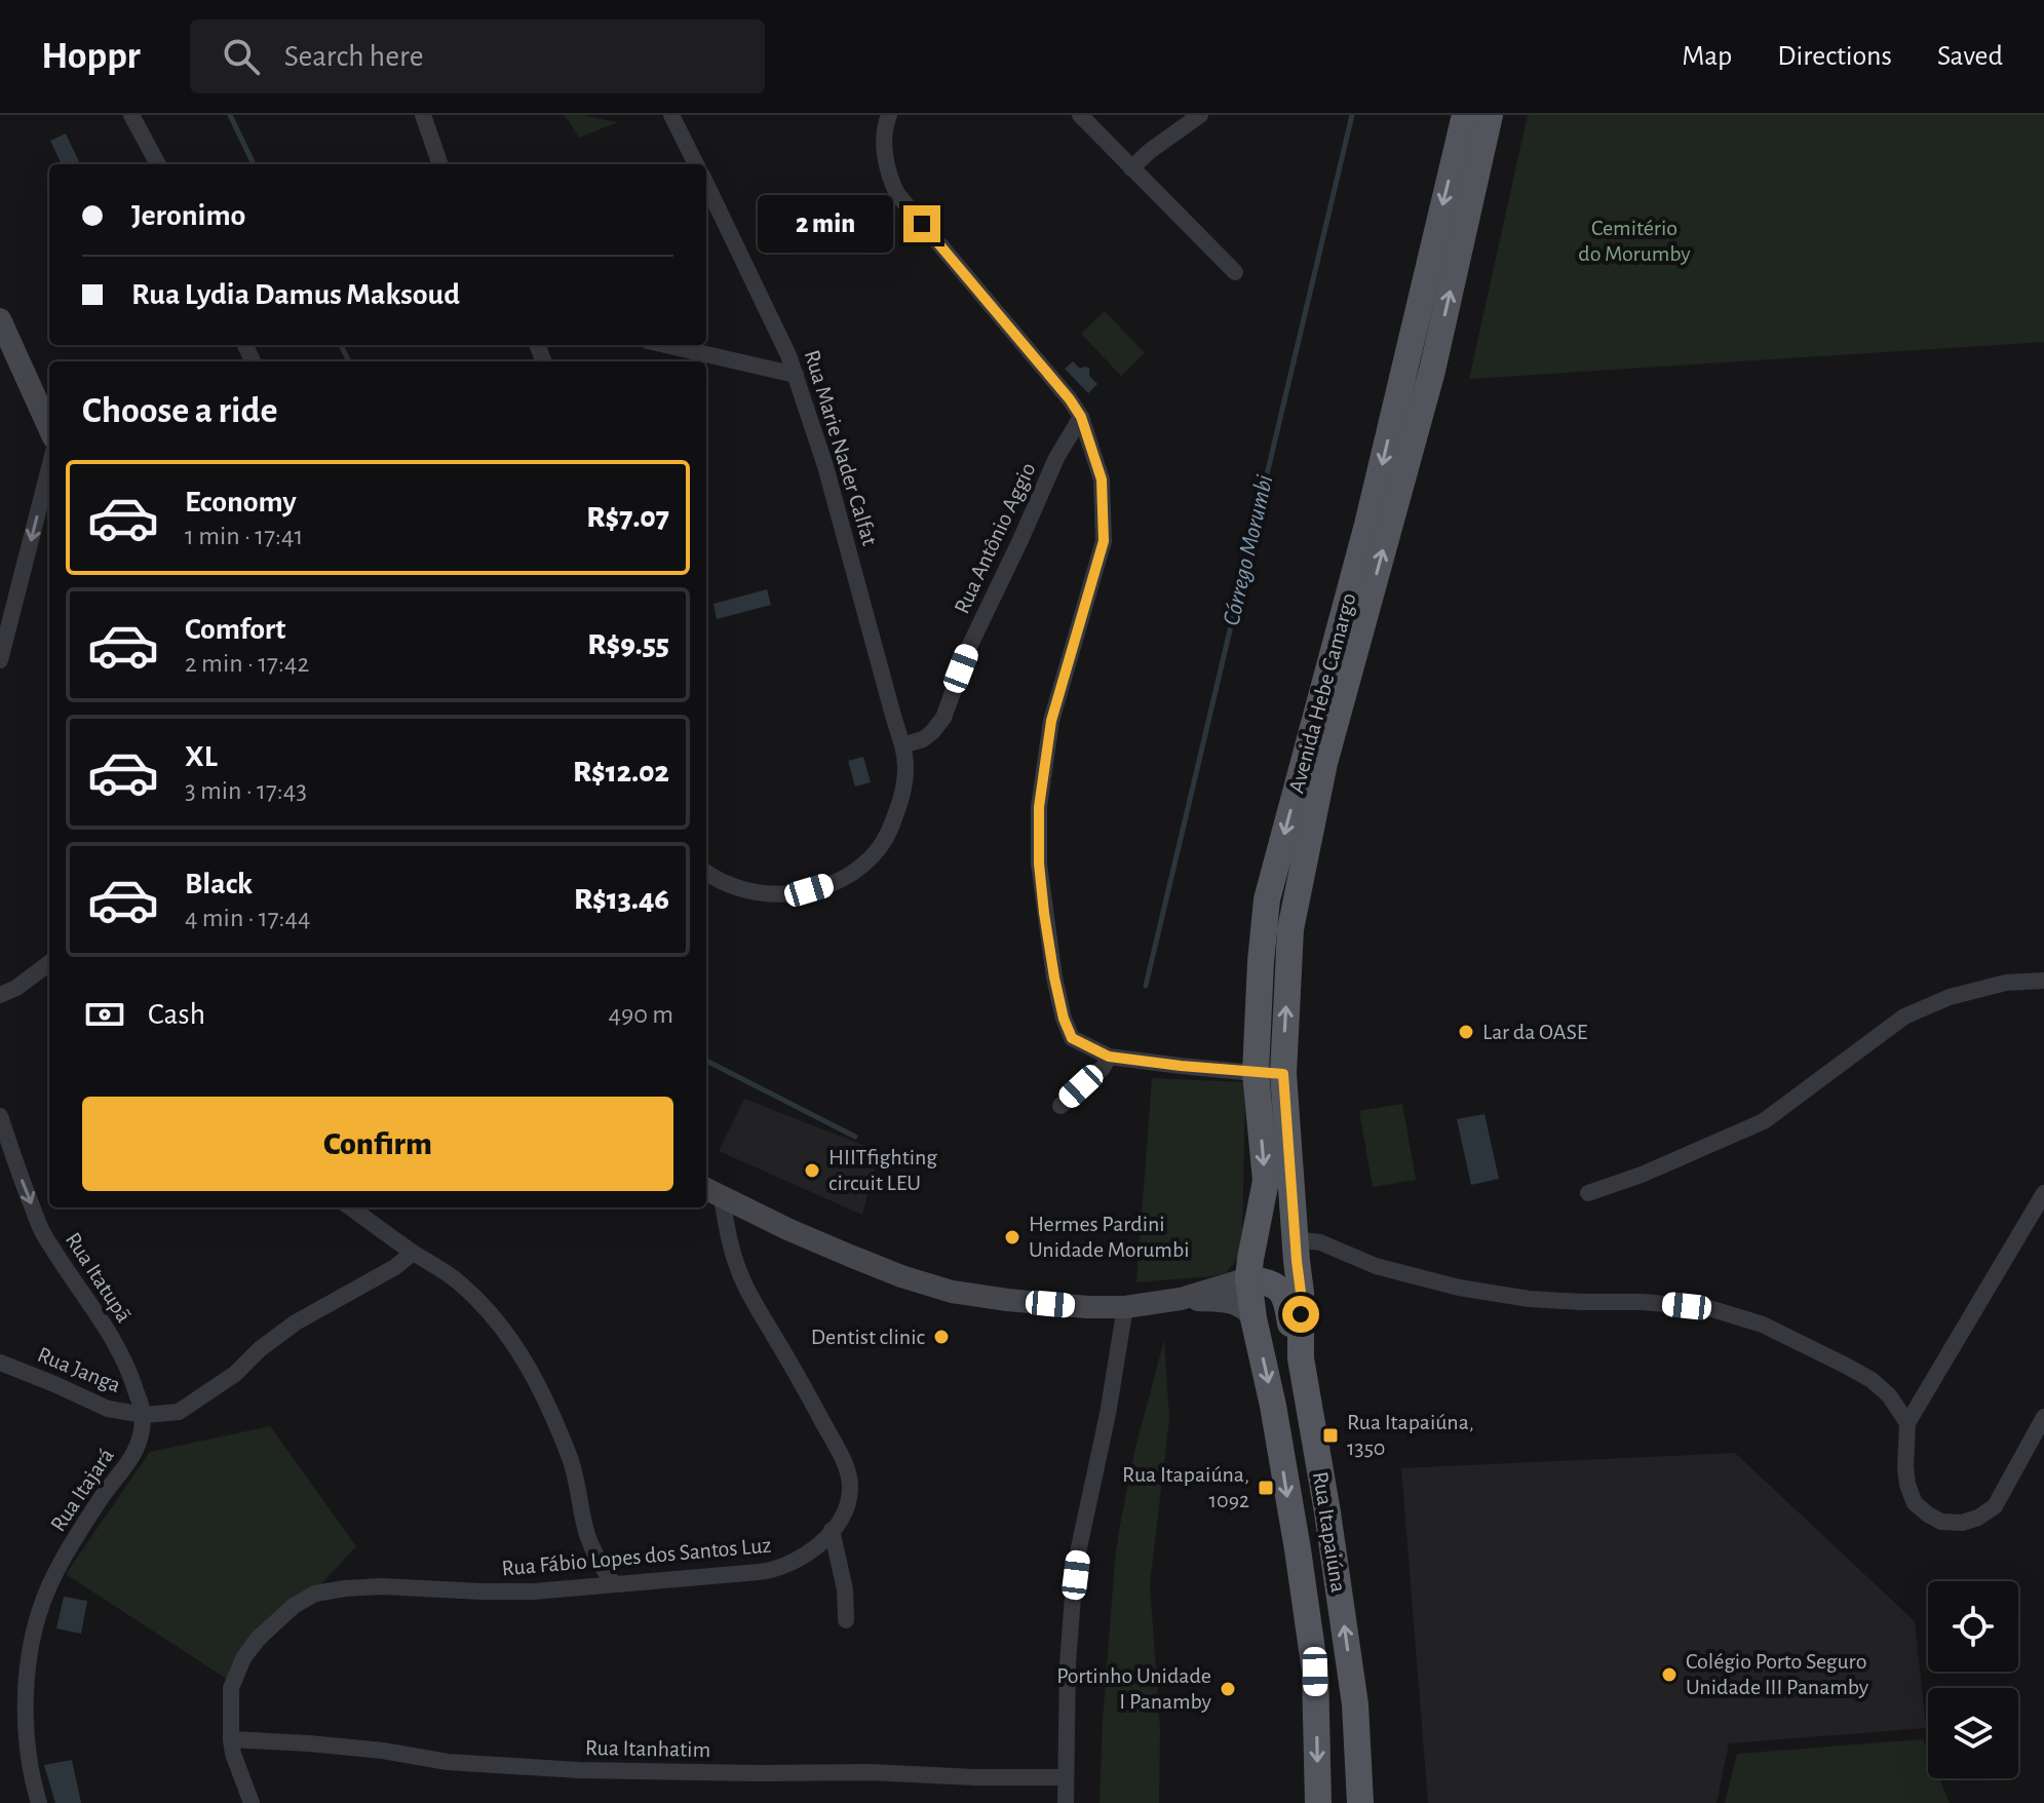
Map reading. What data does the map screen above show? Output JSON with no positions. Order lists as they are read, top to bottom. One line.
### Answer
{"streets":{"main road":["Avenida Hebe Camargo","Rua Itapaiúna"],"street":["Rua Marie Nader Calfat","Rua Antônio Aggio","Rua Itatupã","Rua Janga","Rua Itajará","Rua Fábio Lopes dos Santos Luz","Rua Itanhatim"]},"crossings":[["Rua Marie Nader Calfat","Rua Antônio Aggio"],["Avenida Hebe Camargo","Rua Itapaiúna"],["Rua Itatupã","Rua Janga"],["Rua Itatupã","Rua Itajará"],["Rua Janga","Rua Itajará"],["Rua Fábio Lopes dos Santos Luz","Rua Itanhatim"]],"one_way":["Rua Itatupã"],"water":["Córrego Morumbi"],"parks":["Cemitério do Morumby"],"places":{"other":["Lar da OASE","HIITfighting circuit LEU","Hermes Pardini Unidade Morumbi","Dentist clinic","Colégio Porto Seguro Unidade III Panamby","Portinho Unidade I Panamby"],"transit":["Rua Itapaiúna, 1350","Rua Itapaiúna, 1092"]},"page":{"header":"Hoppr","search":"Search here","nav":["Map","Directions","Saved"],"banner":["Jeronimo","Rua Lydia Damus Maksoud"],"bubble":"2 min","heading":"Choose a ride","list":[{"name":"Economy","note":"1 min · 17:41","value":"R$7.07"},{"name":"Comfort","note":"2 min · 17:42","value":"R$9.55"},{"name":"XL","note":"3 min · 17:43","value":"R$12.02"},{"name":"Black","note":"4 min · 17:44","value":"R$13.46"}],"pay":["Cash","490 m"],"buttons":"Confirm"}}
